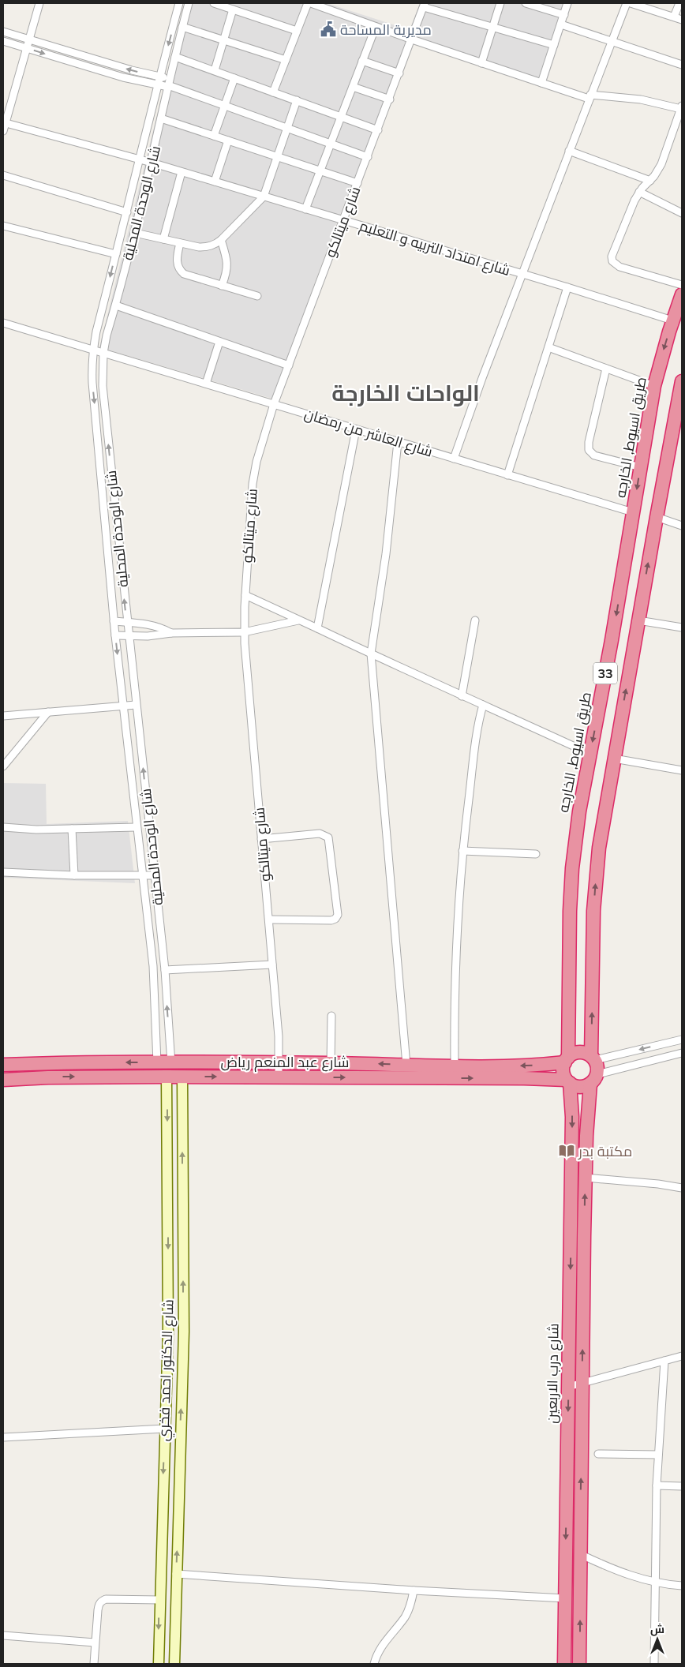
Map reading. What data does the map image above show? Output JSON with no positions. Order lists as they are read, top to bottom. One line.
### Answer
{"streets":{"highway":["طريق اسيوط, الخارجه","33","شارع عبد المنعم رياض","شارع درب الاربعين"],"street":["شارع الوحدة المحلية","شارع ميتالكو","شارع امتداد التربيه و التعليم","شارع العاشر من رمضان","شارع الدكتور احمد فخري"]},"crossings":[["شارع الوحدة المحلية","شارع امتداد التربيه و التعليم"],["شارع الوحدة المحلية","شارع العاشر من رمضان"],["شارع الوحدة المحلية","شارع عبد المنعم رياض"],["شارع ميتالكو","شارع امتداد التربيه و التعليم"],["شارع ميتالكو","شارع العاشر من رمضان"],["شارع ميتالكو","شارع عبد المنعم رياض"],["شارع امتداد التربيه و التعليم","طريق اسيوط, الخارجه"],["شارع العاشر من رمضان","طريق اسيوط, الخارجه"],["طريق اسيوط, الخارجه","33"],["طريق اسيوط, الخارجه","شارع عبد المنعم رياض"],["طريق اسيوط, الخارجه","شارع درب الاربعين"],["33","شارع عبد المنعم رياض"],["33","شارع درب الاربعين"],["شارع عبد المنعم رياض","شارع الدكتور احمد فخري"],["شارع عبد المنعم رياض","شارع درب الاربعين"]],"districts":["الواحات الخارجة"],"places":{"public building":["مديرية المساحة"],"library":["مكتبة بدر"]},"north":"top"}
